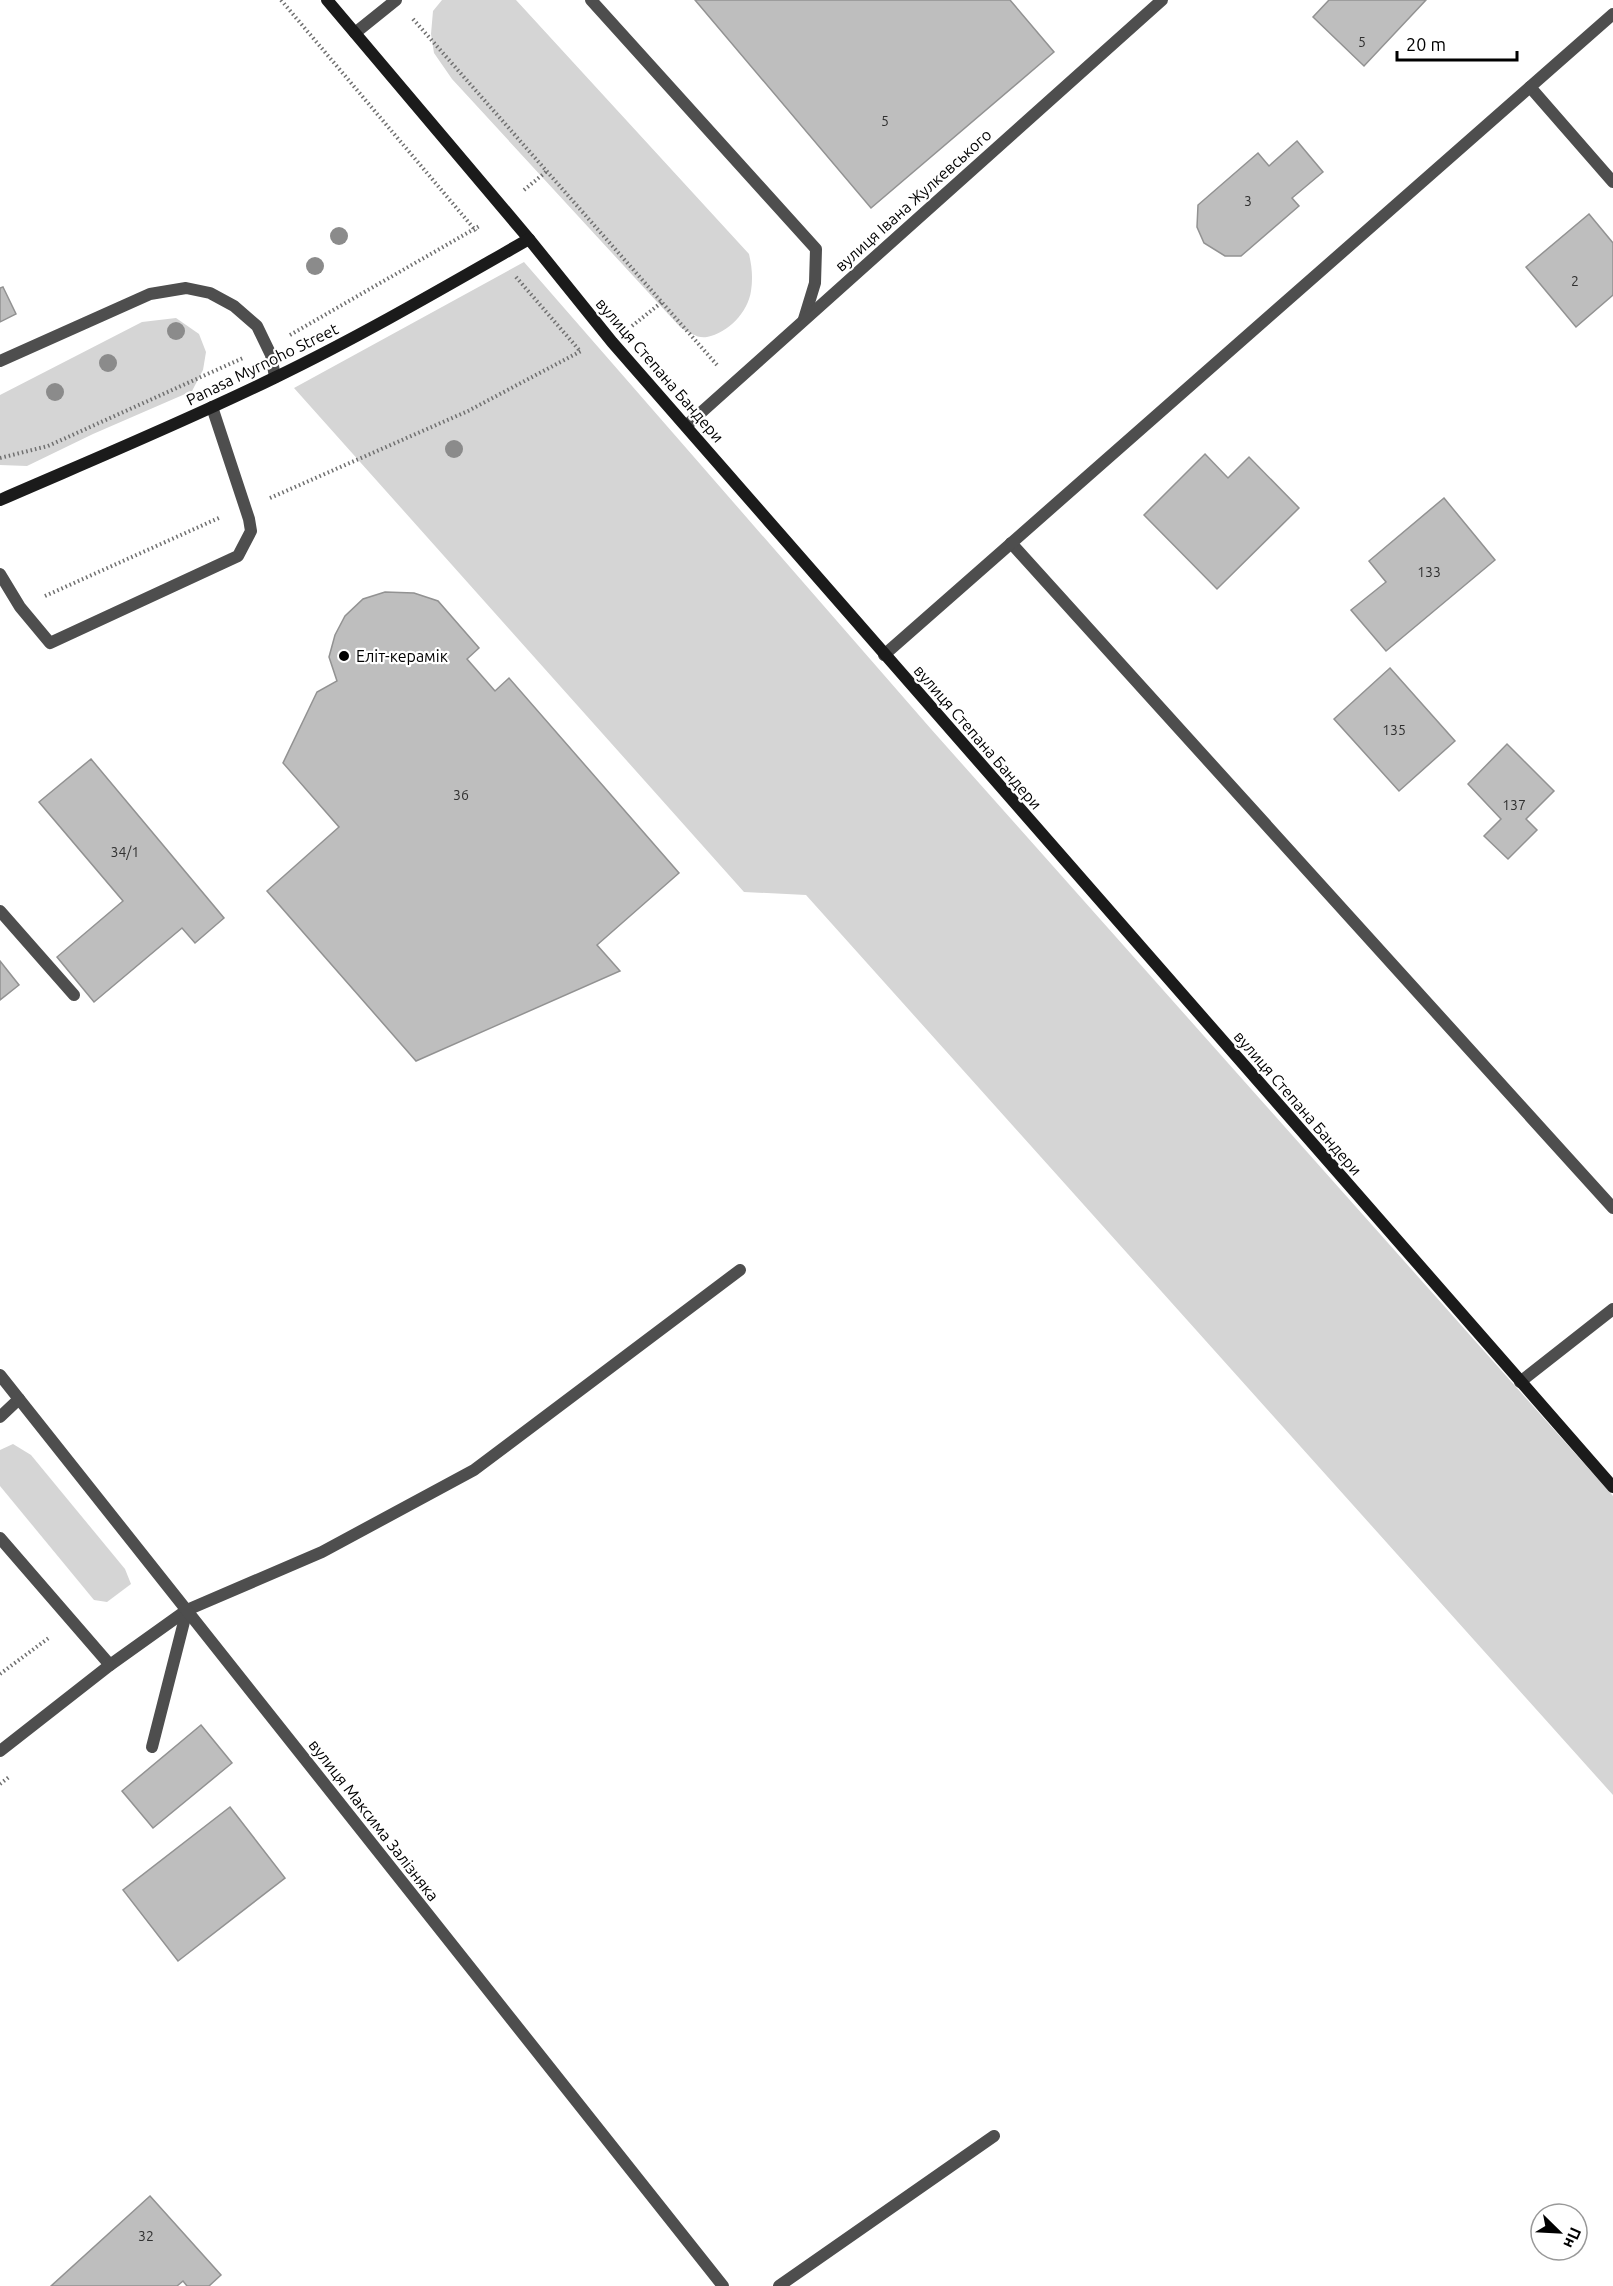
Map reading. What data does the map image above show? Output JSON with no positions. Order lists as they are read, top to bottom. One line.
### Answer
{"streets":{"main road":["Panasa Myrnoho Street","вулиця Степана Бандери"],"street":["вулиця Івана Жулкевського","вулиця Максима Залізняка"]},"crossings":[["вулиця Івана Жулкевського","вулиця Степана Бандери"],["Panasa Myrnoho Street","вулиця Степана Бандери"]],"places":["Еліт-керамік"],"house_numbers":["5","5","3","2","133","135","36","137","34/1","32"],"scale_bar":"20 m","north":"bottom right"}
